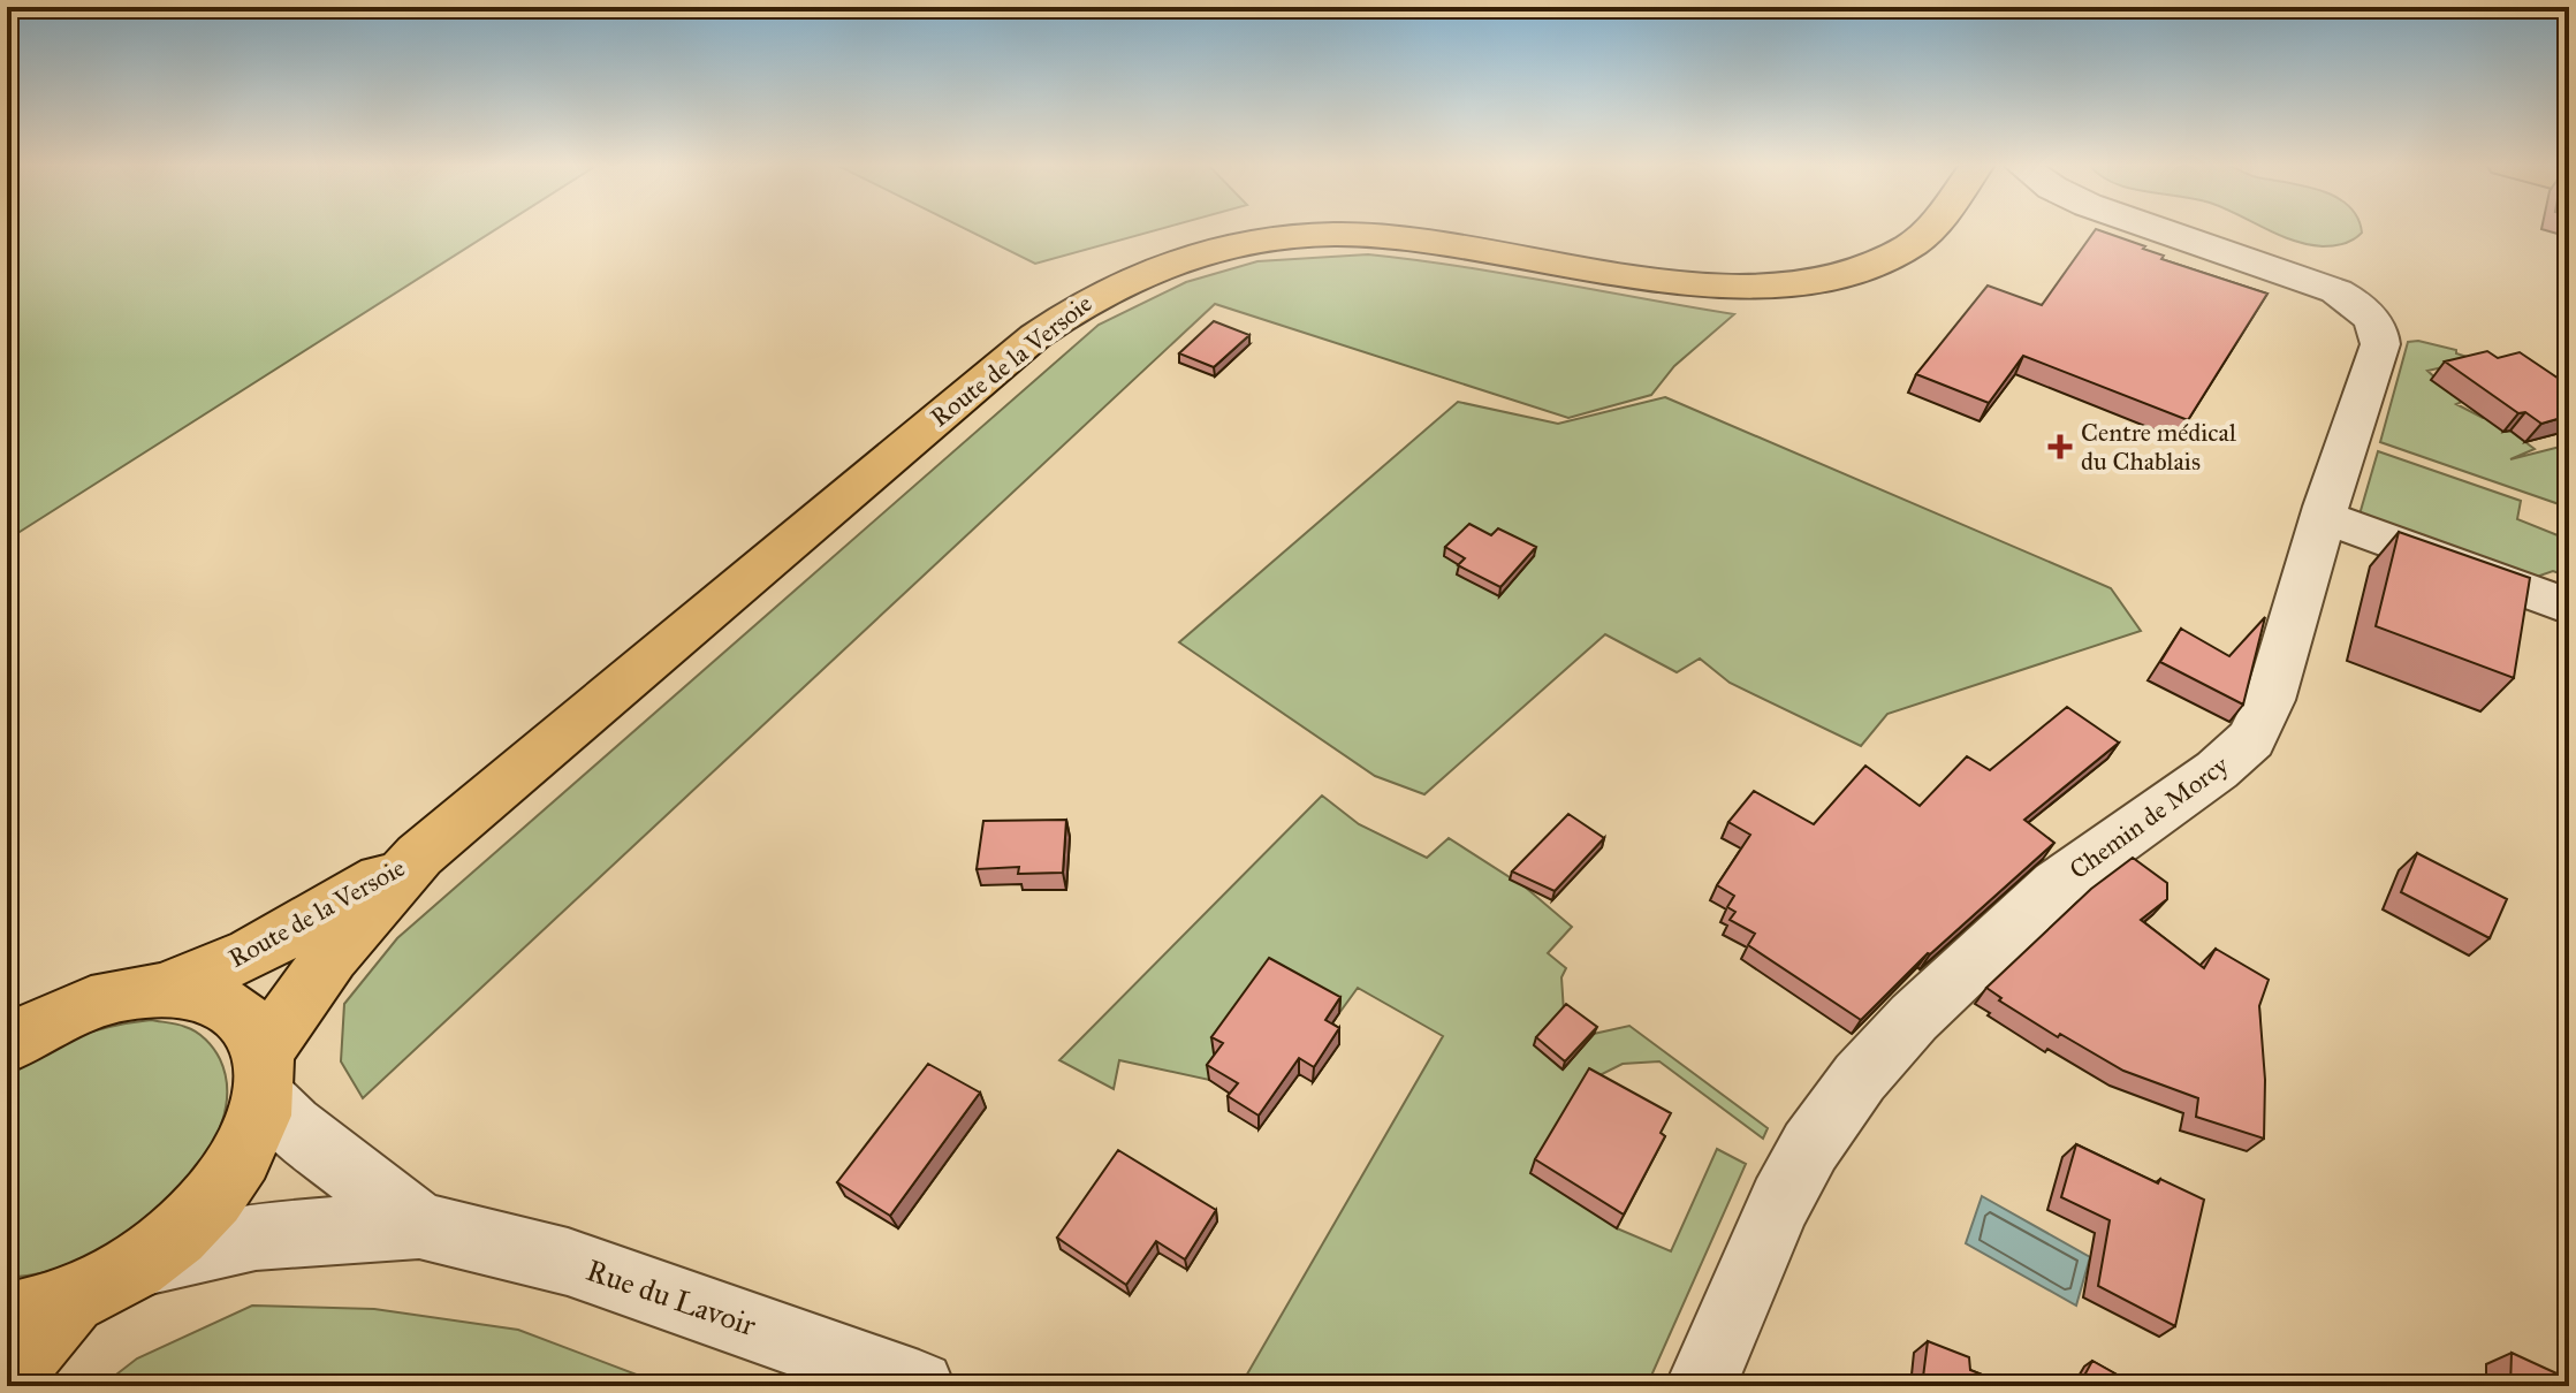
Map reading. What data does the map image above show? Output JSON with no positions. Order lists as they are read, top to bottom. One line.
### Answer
{"streets":{"main road":["Route de la Versoie"],"street":["Chemin de Morcy","Rue du Lavoir"]},"crossings":[["Route de la Versoie","Rue du Lavoir"]],"places":{"health":["Centre médical du Chablais"]}}
